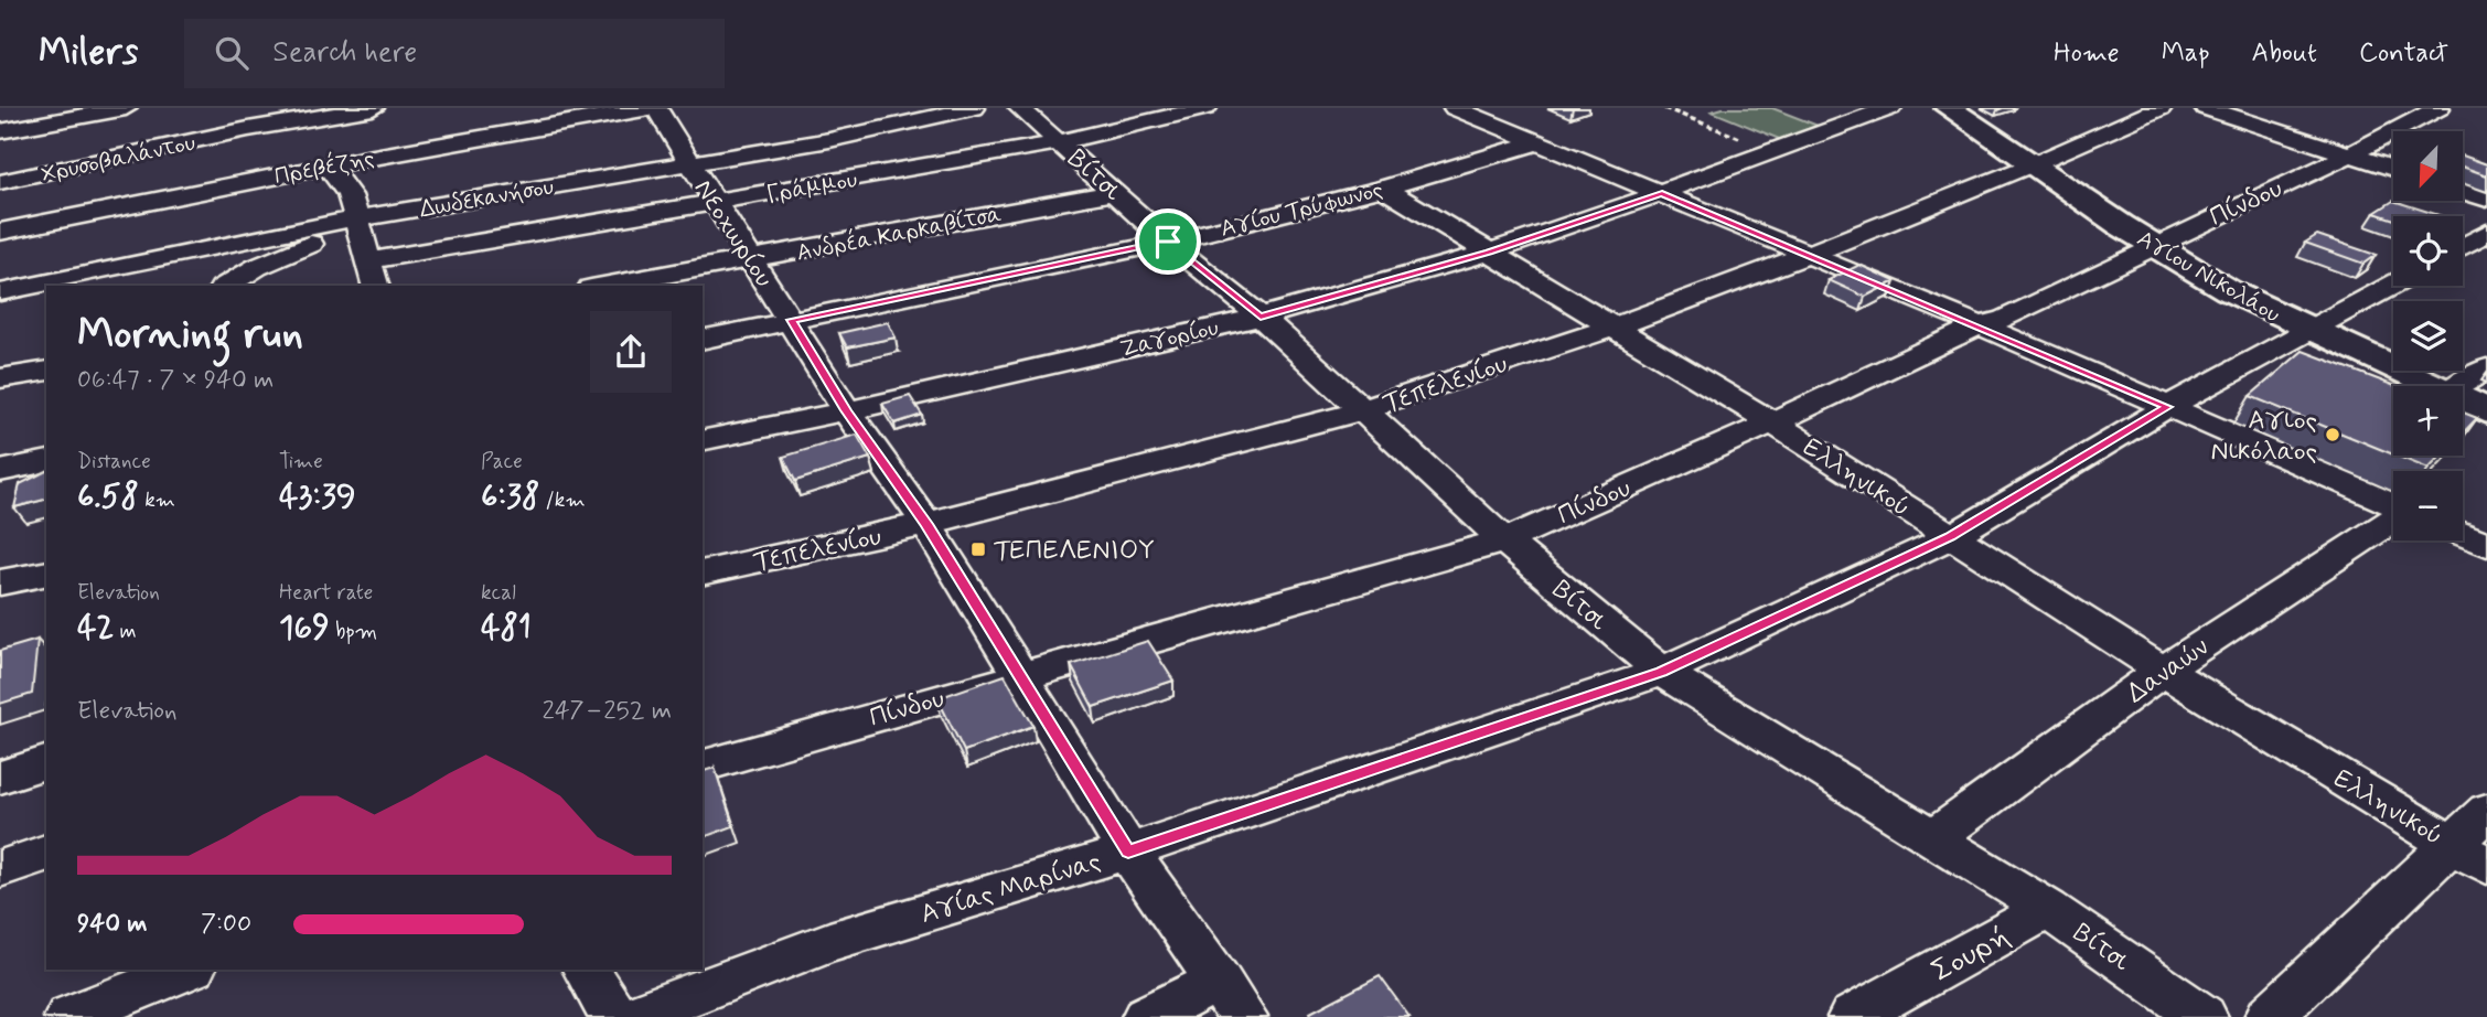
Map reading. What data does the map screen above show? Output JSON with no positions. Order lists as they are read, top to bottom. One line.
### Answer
{"streets":{"street":["Χρυσοβαλάντου","Πρεβέζης","Βίτσι","Γράμμου","Δωδεκανήσου","Πίνδου","Αγίου Τρύφωνος","Νεοχωρίου","Ανδρέα Καρκαβίτσα","Αγίου Νικολάου","Ζαγορίου","Τεπελενίου","Ελληνικού","Δαναών","Αγίας Μαρίνας","Σουρή"]},"crossings":[["Βίτσι","Γράμμου"],["Βίτσι","Πίνδου"],["Βίτσι","Αγίου Τρύφωνος"],["Βίτσι","Ανδρέα Καρκαβίτσα"],["Βίτσι","Ζαγορίου"],["Βίτσι","Τεπελενίου"],["Βίτσι","Δαναών"],["Βίτσι","Αγίας Μαρίνας"],["Βίτσι","Σουρή"],["Γράμμου","Νεοχωρίου"],["Δωδεκανήσου","Νεοχωρίου"],["Πίνδου","Νεοχωρίου"],["Πίνδου","Αγίου Νικολάου"],["Πίνδου","Ελληνικού"],["Αγίου Τρύφωνος","Νεοχωρίου"],["Αγίου Τρύφωνος","Ελληνικού"],["Νεοχωρίου","Ανδρέα Καρκαβίτσα"],["Νεοχωρίου","Ζαγορίου"],["Νεοχωρίου","Τεπελενίου"],["Νεοχωρίου","Αγίας Μαρίνας"],["Αγίου Νικολάου","Τεπελενίου"],["Αγίου Νικολάου","Αγίας Μαρίνας"],["Ζαγορίου","Ελληνικού"],["Τεπελενίου","Ελληνικού"],["Ελληνικού","Δαναών"],["Ελληνικού","Αγίας Μαρίνας"]],"places":{"other":["Αγιος Νικόλαος"],"transit":["ΤΕΠΕΛΕΝΙΟΥ"]},"north":"bottom left","page":{"header":"Milers","search":"Search here","nav":["Home","Map","About","Contact"],"map_buttons":["+","−"],"heading":["Morning run","06:47 · 7 × 940 m"],"stats":[["Distance","6.58 km"],["Time","43:39"],["Pace","6:38 /km"],["Elevation","42 m"],["Heart rate","169 bpm"],["kcal","481"]],"chart":["Elevation","247–252 m"],"list":[{"name":"940 m","note":"7:00"}]}}
